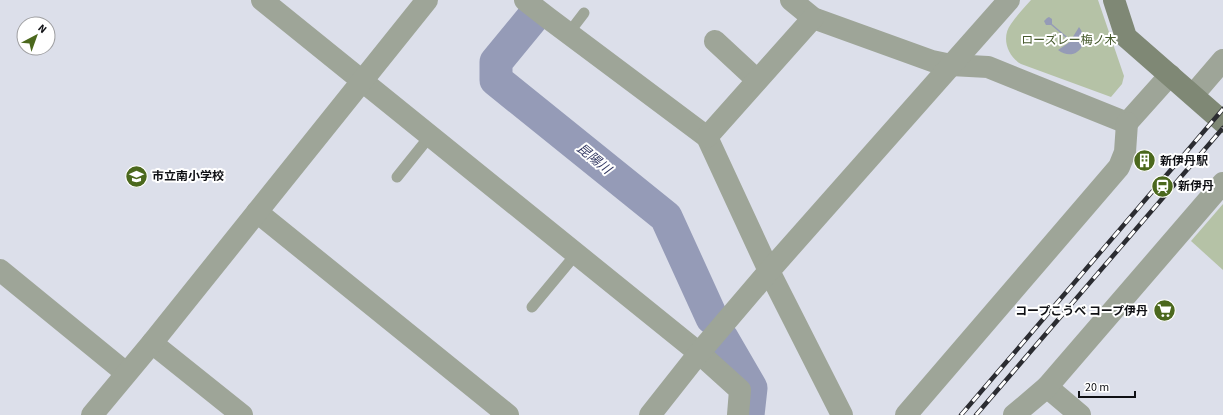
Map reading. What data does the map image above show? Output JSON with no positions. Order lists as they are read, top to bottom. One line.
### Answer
{"water":["昆陽川"],"parks":["ローズレー梅ノ木"],"places":{"building":["新伊丹駅"],"school or university":["市立南小学校"],"station":["新伊丹"],"supermarket":["コープこうべ コープ伊丹"]},"scale_bar":"20 m","north":"top right"}
